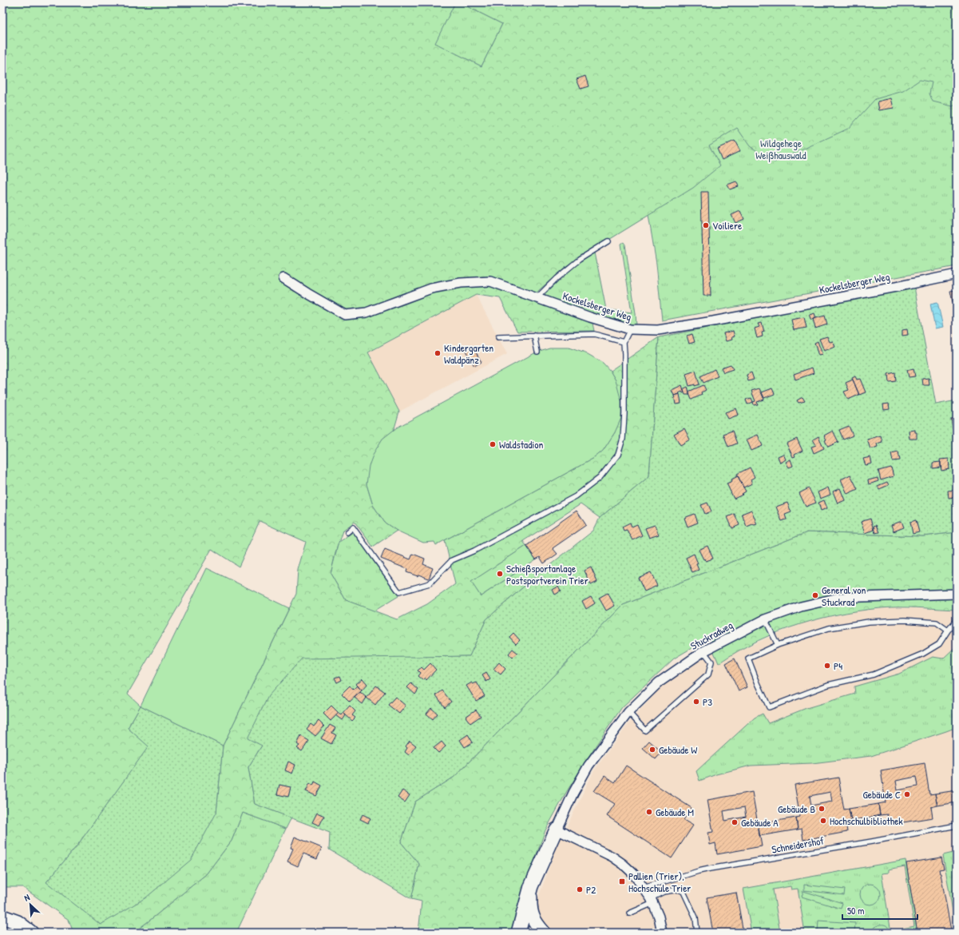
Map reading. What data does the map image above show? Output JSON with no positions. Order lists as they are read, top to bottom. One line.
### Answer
{"streets":{"street":["Kockelsberger Weg","Stuckradweg"],"lane":["Schneidershof"]},"parks":["Wildgehege Weißhauswald"],"places":{"other":["Voiliere","Kindergarten Waldpänz","Waldstadion","Schießsportanlage Postsportverein Trier","General von Stuckrad","P4","P3","Gebäude W","Gebäude C","Gebäude B","Gebäude M","Hochschulbibliothek","Gebäude A","P2"],"transit":["Pallien (Trier), Hochschule Trier"]},"scale_bar":"50 m","north":"top left"}
